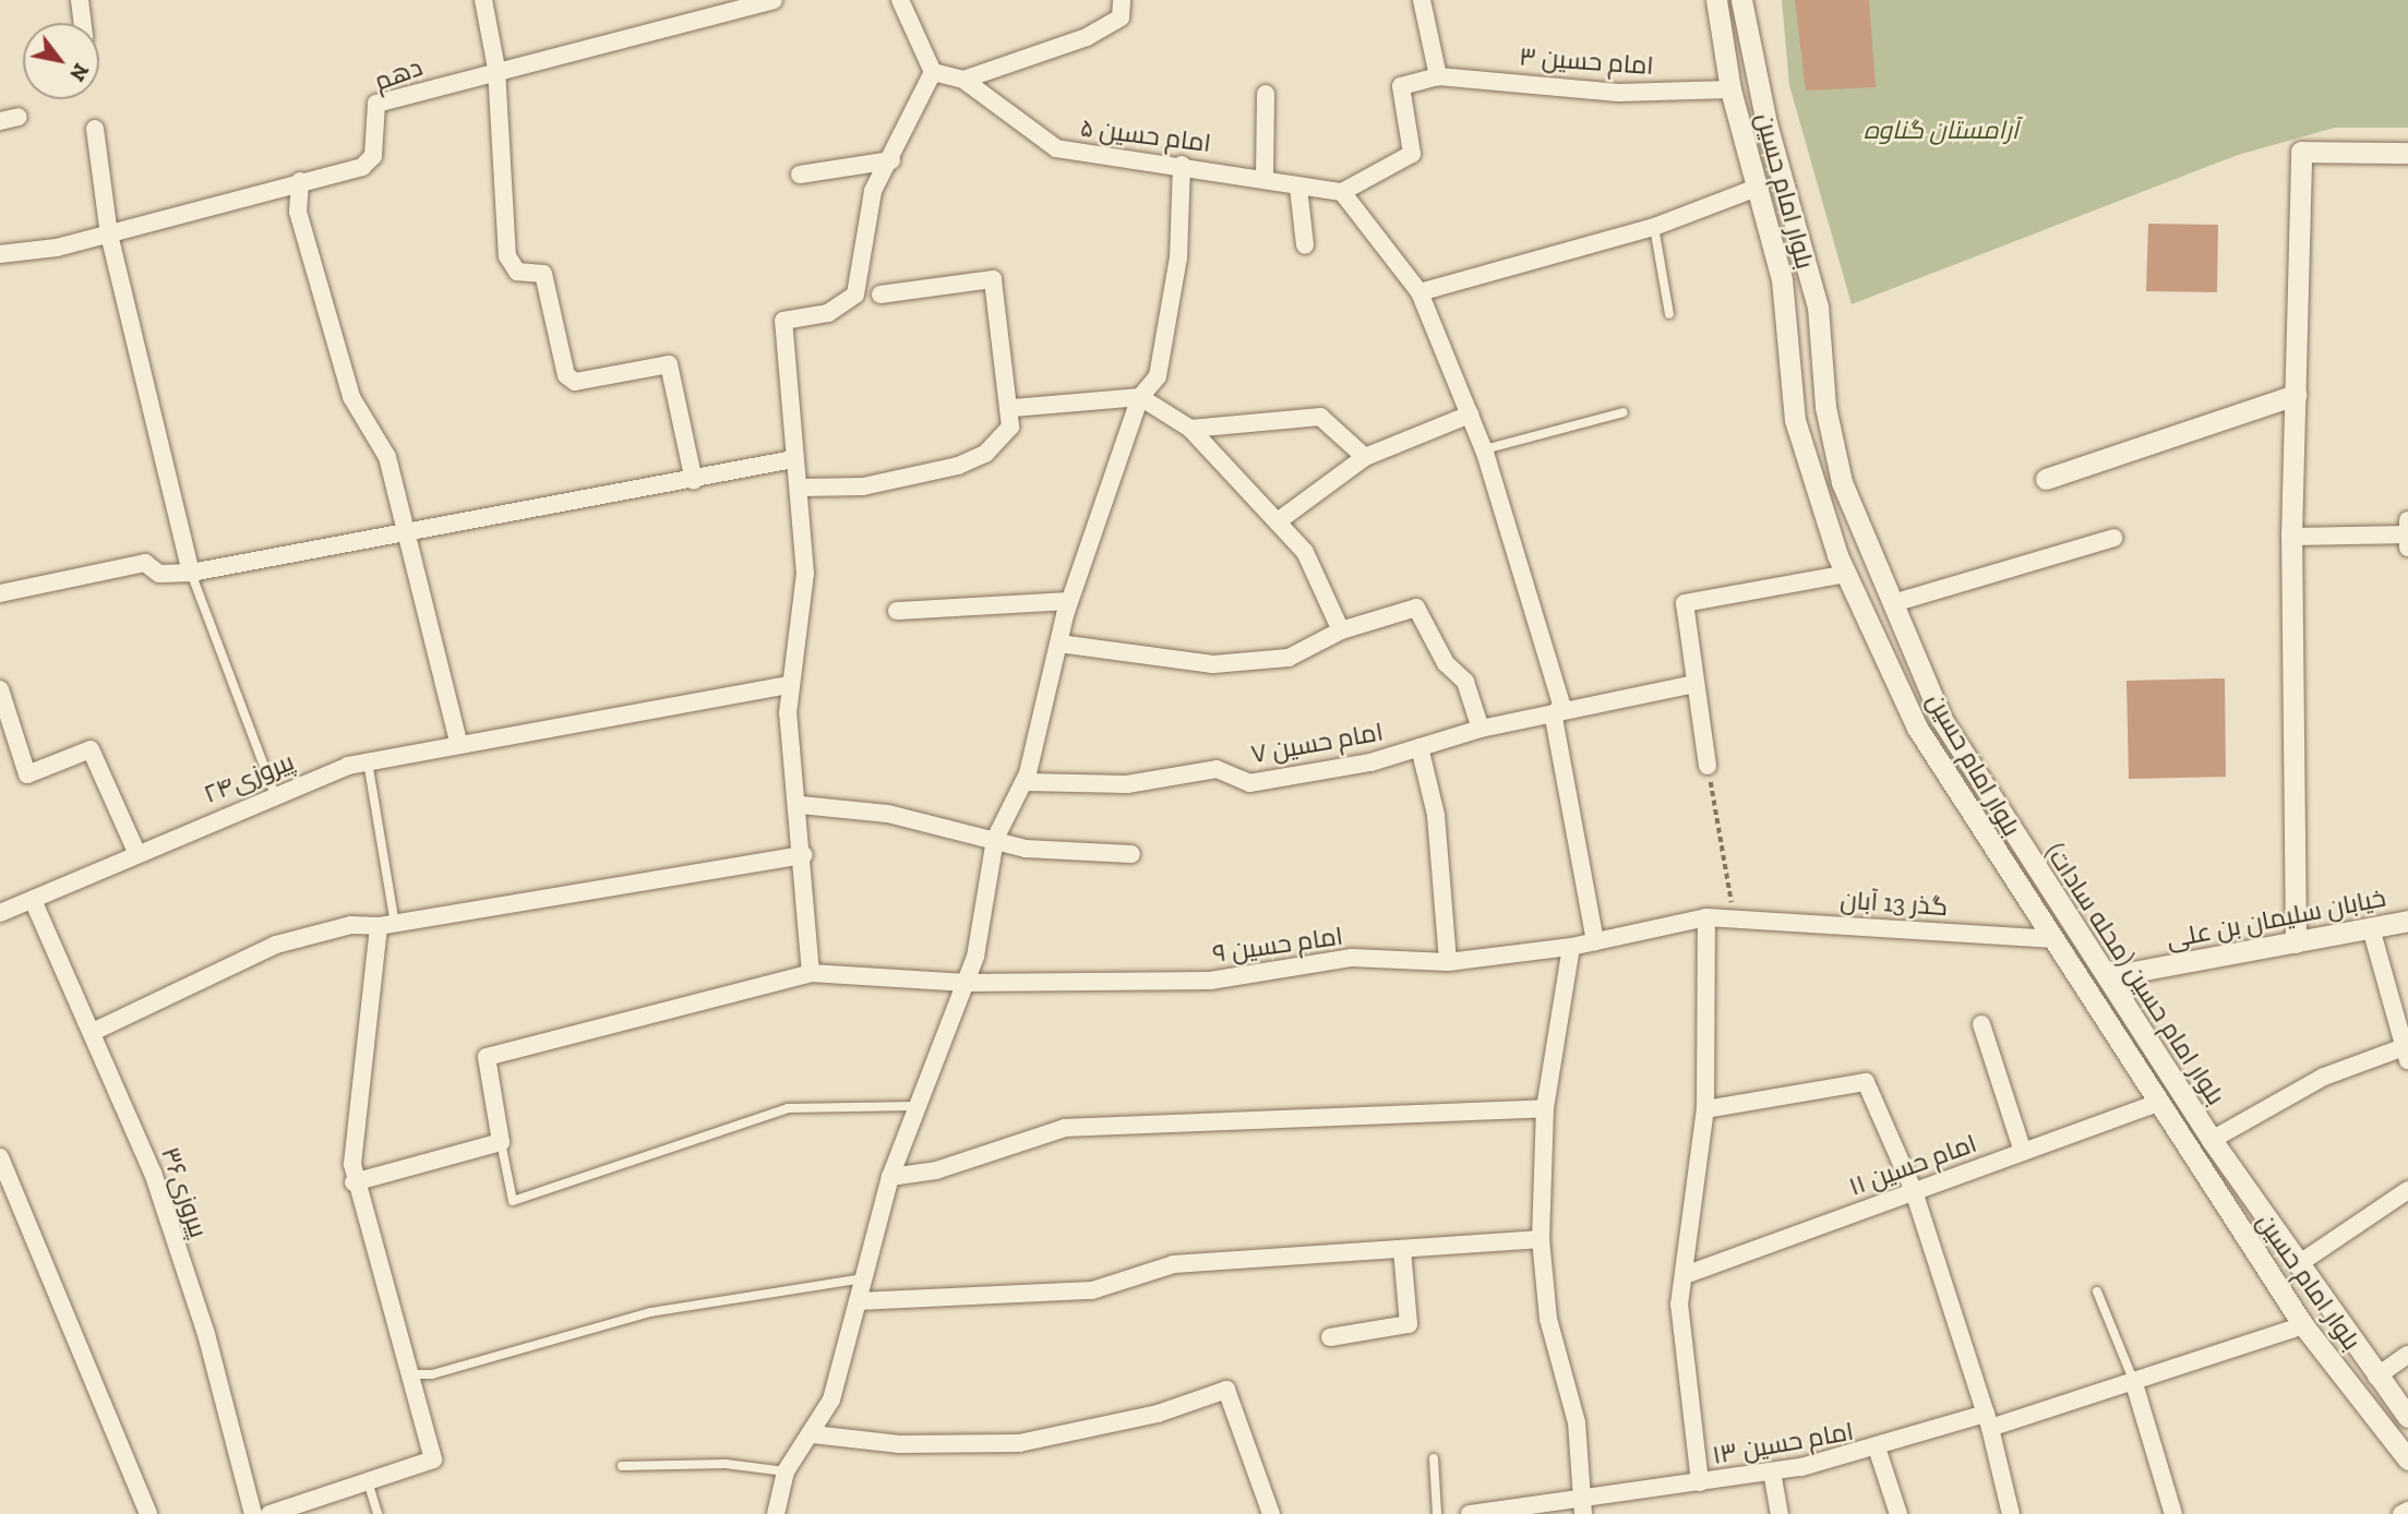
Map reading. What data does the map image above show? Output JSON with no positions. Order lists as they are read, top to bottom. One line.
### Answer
{"streets":{"street":["امام حسین ۳","دهم","امام حسین ۵","بلوار امام حسین","امام حسین ۷","پیروزی۲۴","گذر 13 آبان","خیابان سلیمان بن علی","امام حسین ۹","بلوار امام حسین (محله سادات)","امام حسین ۱۱","پیروزی۳۶","امام حسین ۱۳"]},"crossings":[["امام حسین ۳","بلوار امام حسین"],["بلوار امام حسین","گذر 13 آبان"],["بلوار امام حسین","امام حسین ۱۱"],["بلوار امام حسین","امام حسین ۱۳"],["پیروزی۲۴","پیروزی۳۶"],["گذر 13 آبان","امام حسین ۹"],["خیابان سلیمان بن علی","بلوار امام حسین (محله سادات)"]],"parks":["آرامستان گناوه"],"north":"bottom right"}
